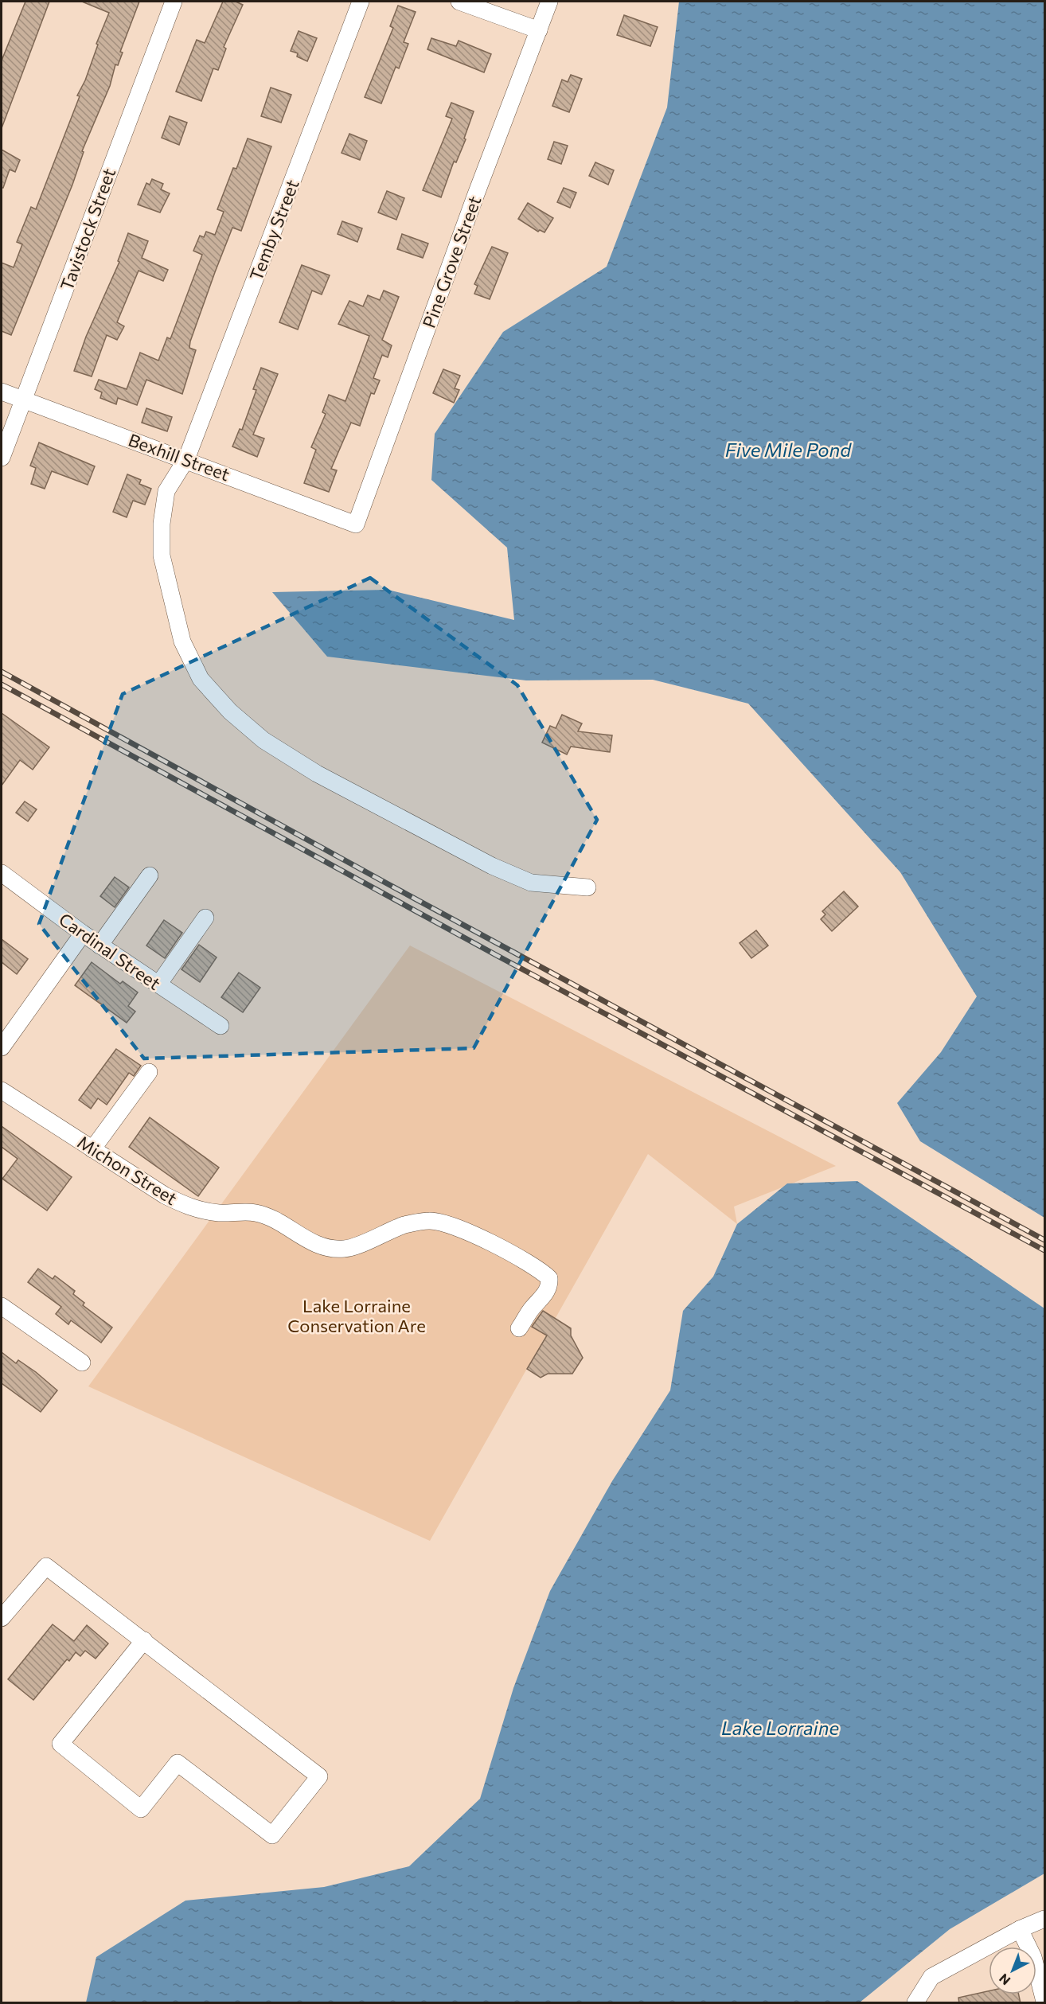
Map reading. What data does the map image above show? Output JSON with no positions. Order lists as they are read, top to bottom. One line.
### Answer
{"streets":{"street":["Tavistock Street","Temby Street","Pine Grove Street","Bexhill Street","Cardinal Street","Michon Street"]},"crossings":[["Tavistock Street","Bexhill Street"],["Temby Street","Bexhill Street"],["Pine Grove Street","Bexhill Street"]],"water":["Five Mile Pond","Lake Lorraine"],"parks":["Lake Lorraine Conservation Are"],"north":"bottom left"}
